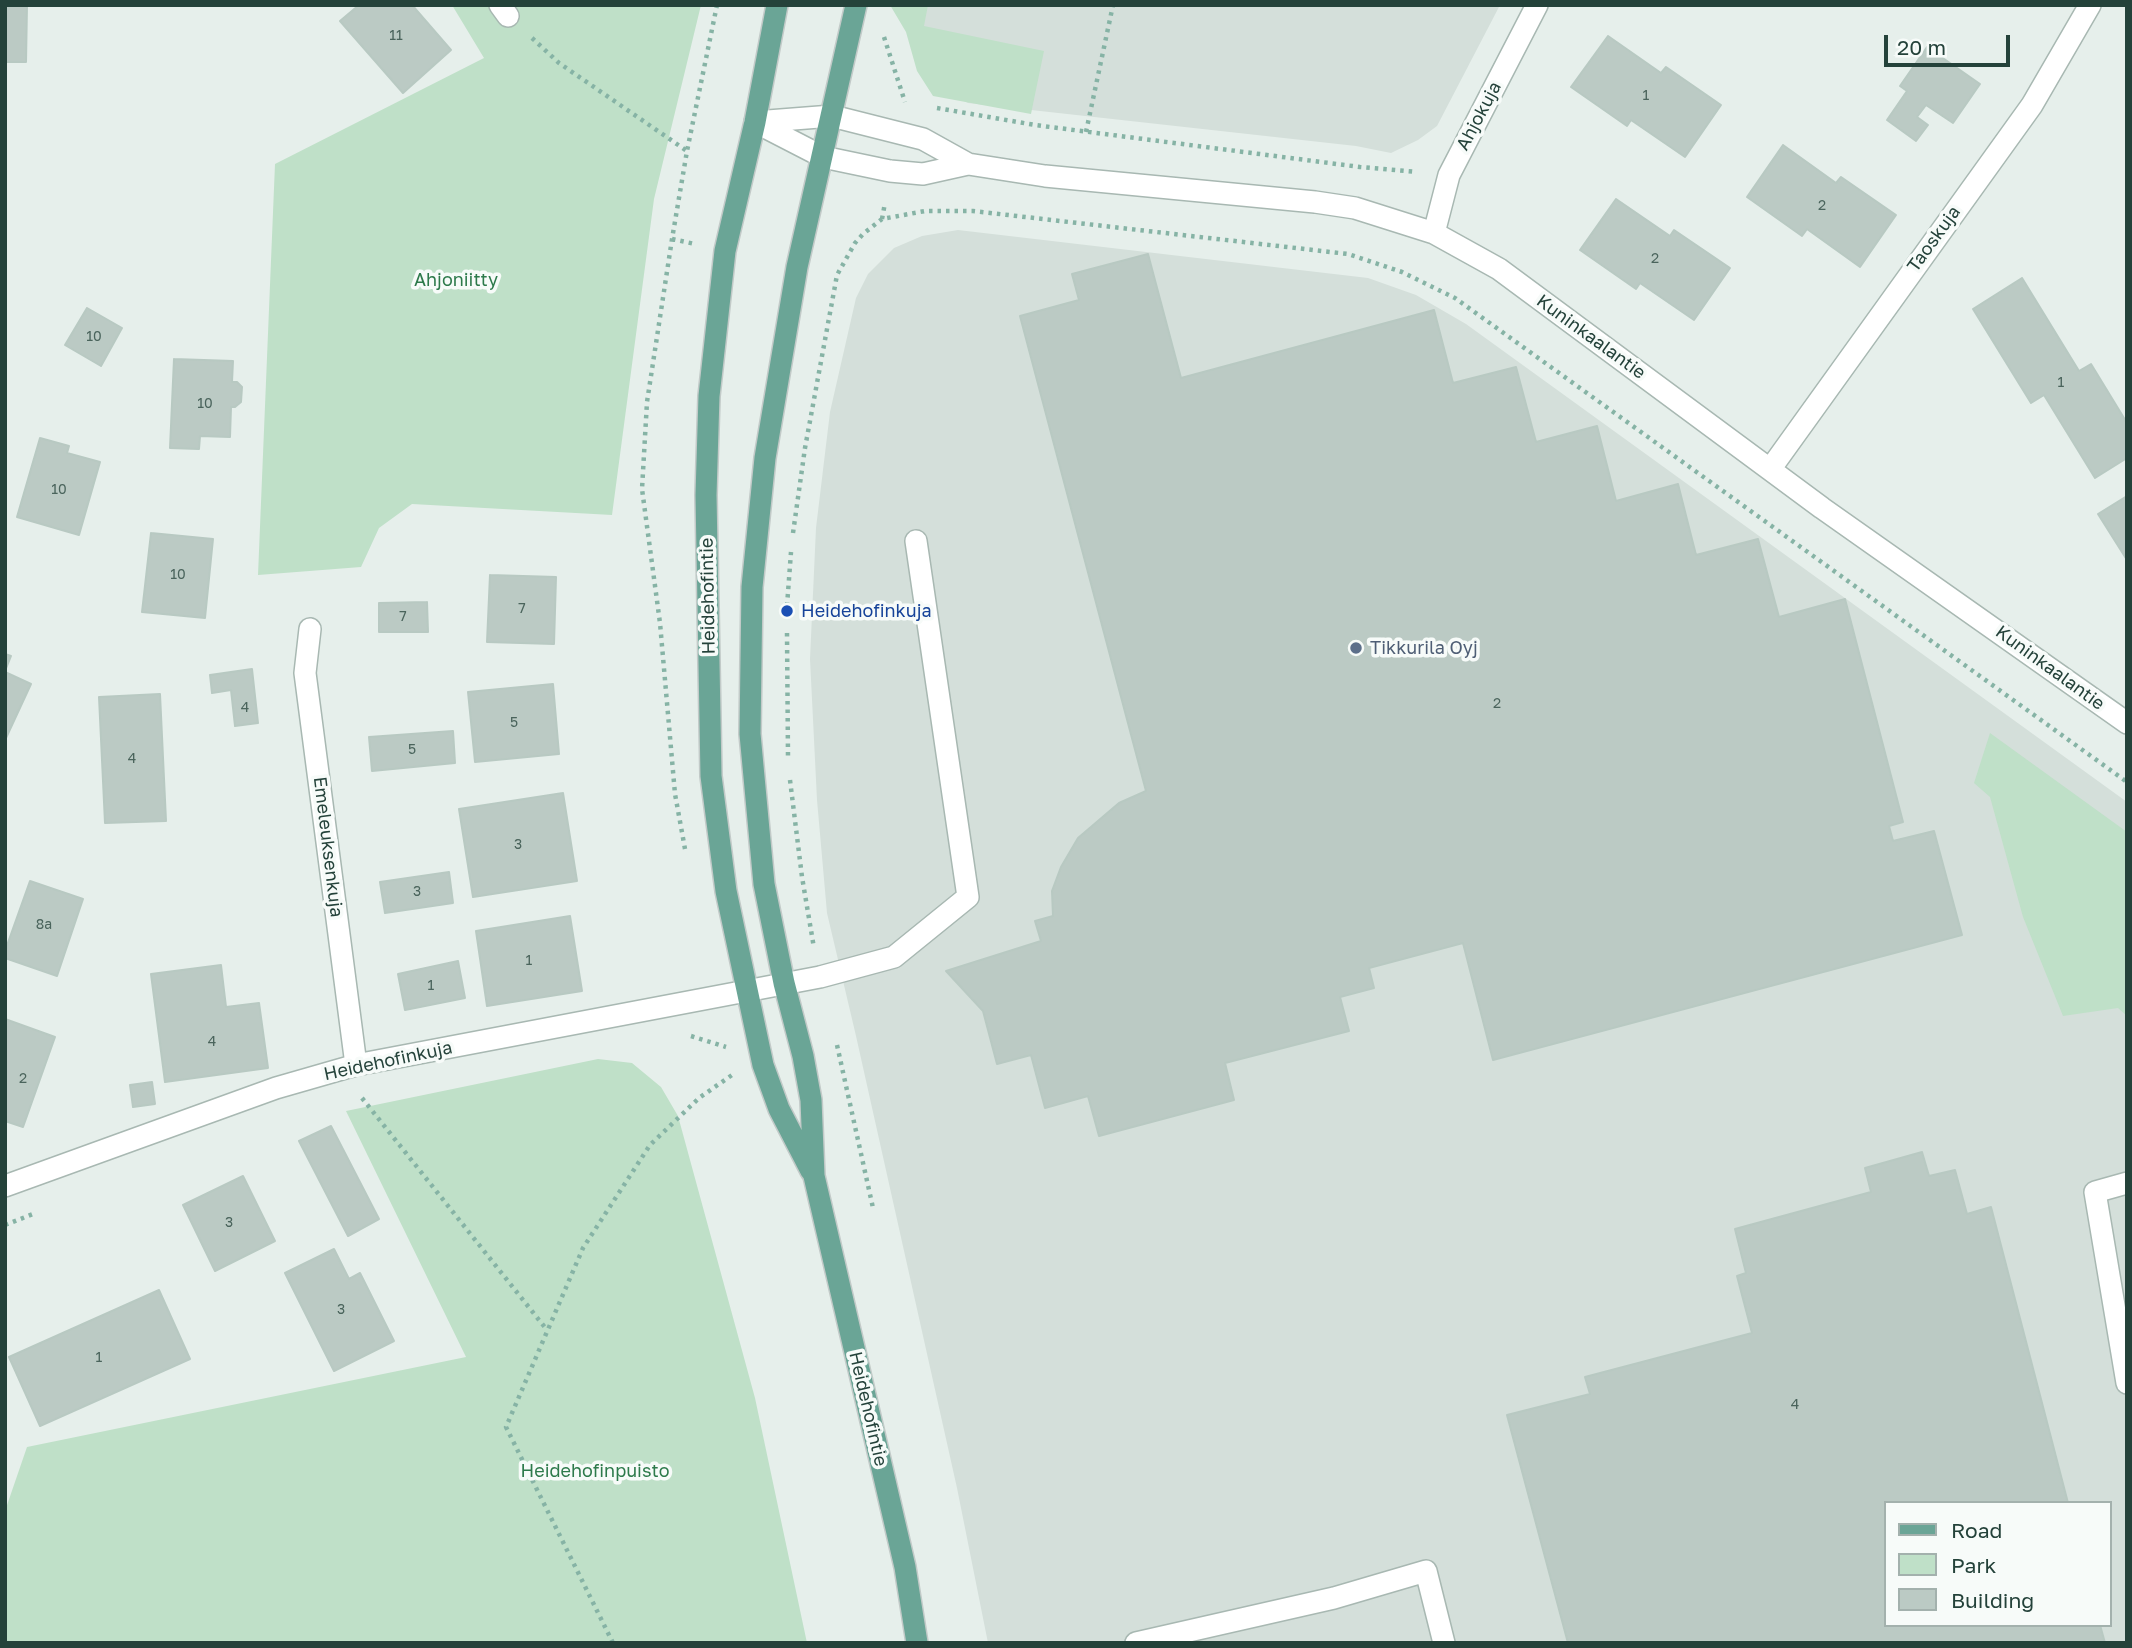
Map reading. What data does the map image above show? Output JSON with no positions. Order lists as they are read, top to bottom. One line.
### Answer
{"streets":{"main road":["Heidehofintie"],"street":["Ahjokuja","Taoskuja","Kuninkaalantie","Emeleuksenkuja","Heidehofinkuja"]},"crossings":[["Ahjokuja","Kuninkaalantie"],["Taoskuja","Kuninkaalantie"],["Kuninkaalantie","Heidehofintie"],["Heidehofintie","Heidehofinkuja"],["Emeleuksenkuja","Heidehofinkuja"]],"parks":["Ahjoniitty","Heidehofinpuisto"],"places":["Heidehofinkuja","Tikkurila Oyj"],"house_numbers":["11","1","2","2","10","1","10","10","10","7","7","2","4","5","5","4","3","3","8a","1","1","4","2","3","3","1","4"],"legend":["Road","Park","Building"],"scale_bar":"20 m"}
